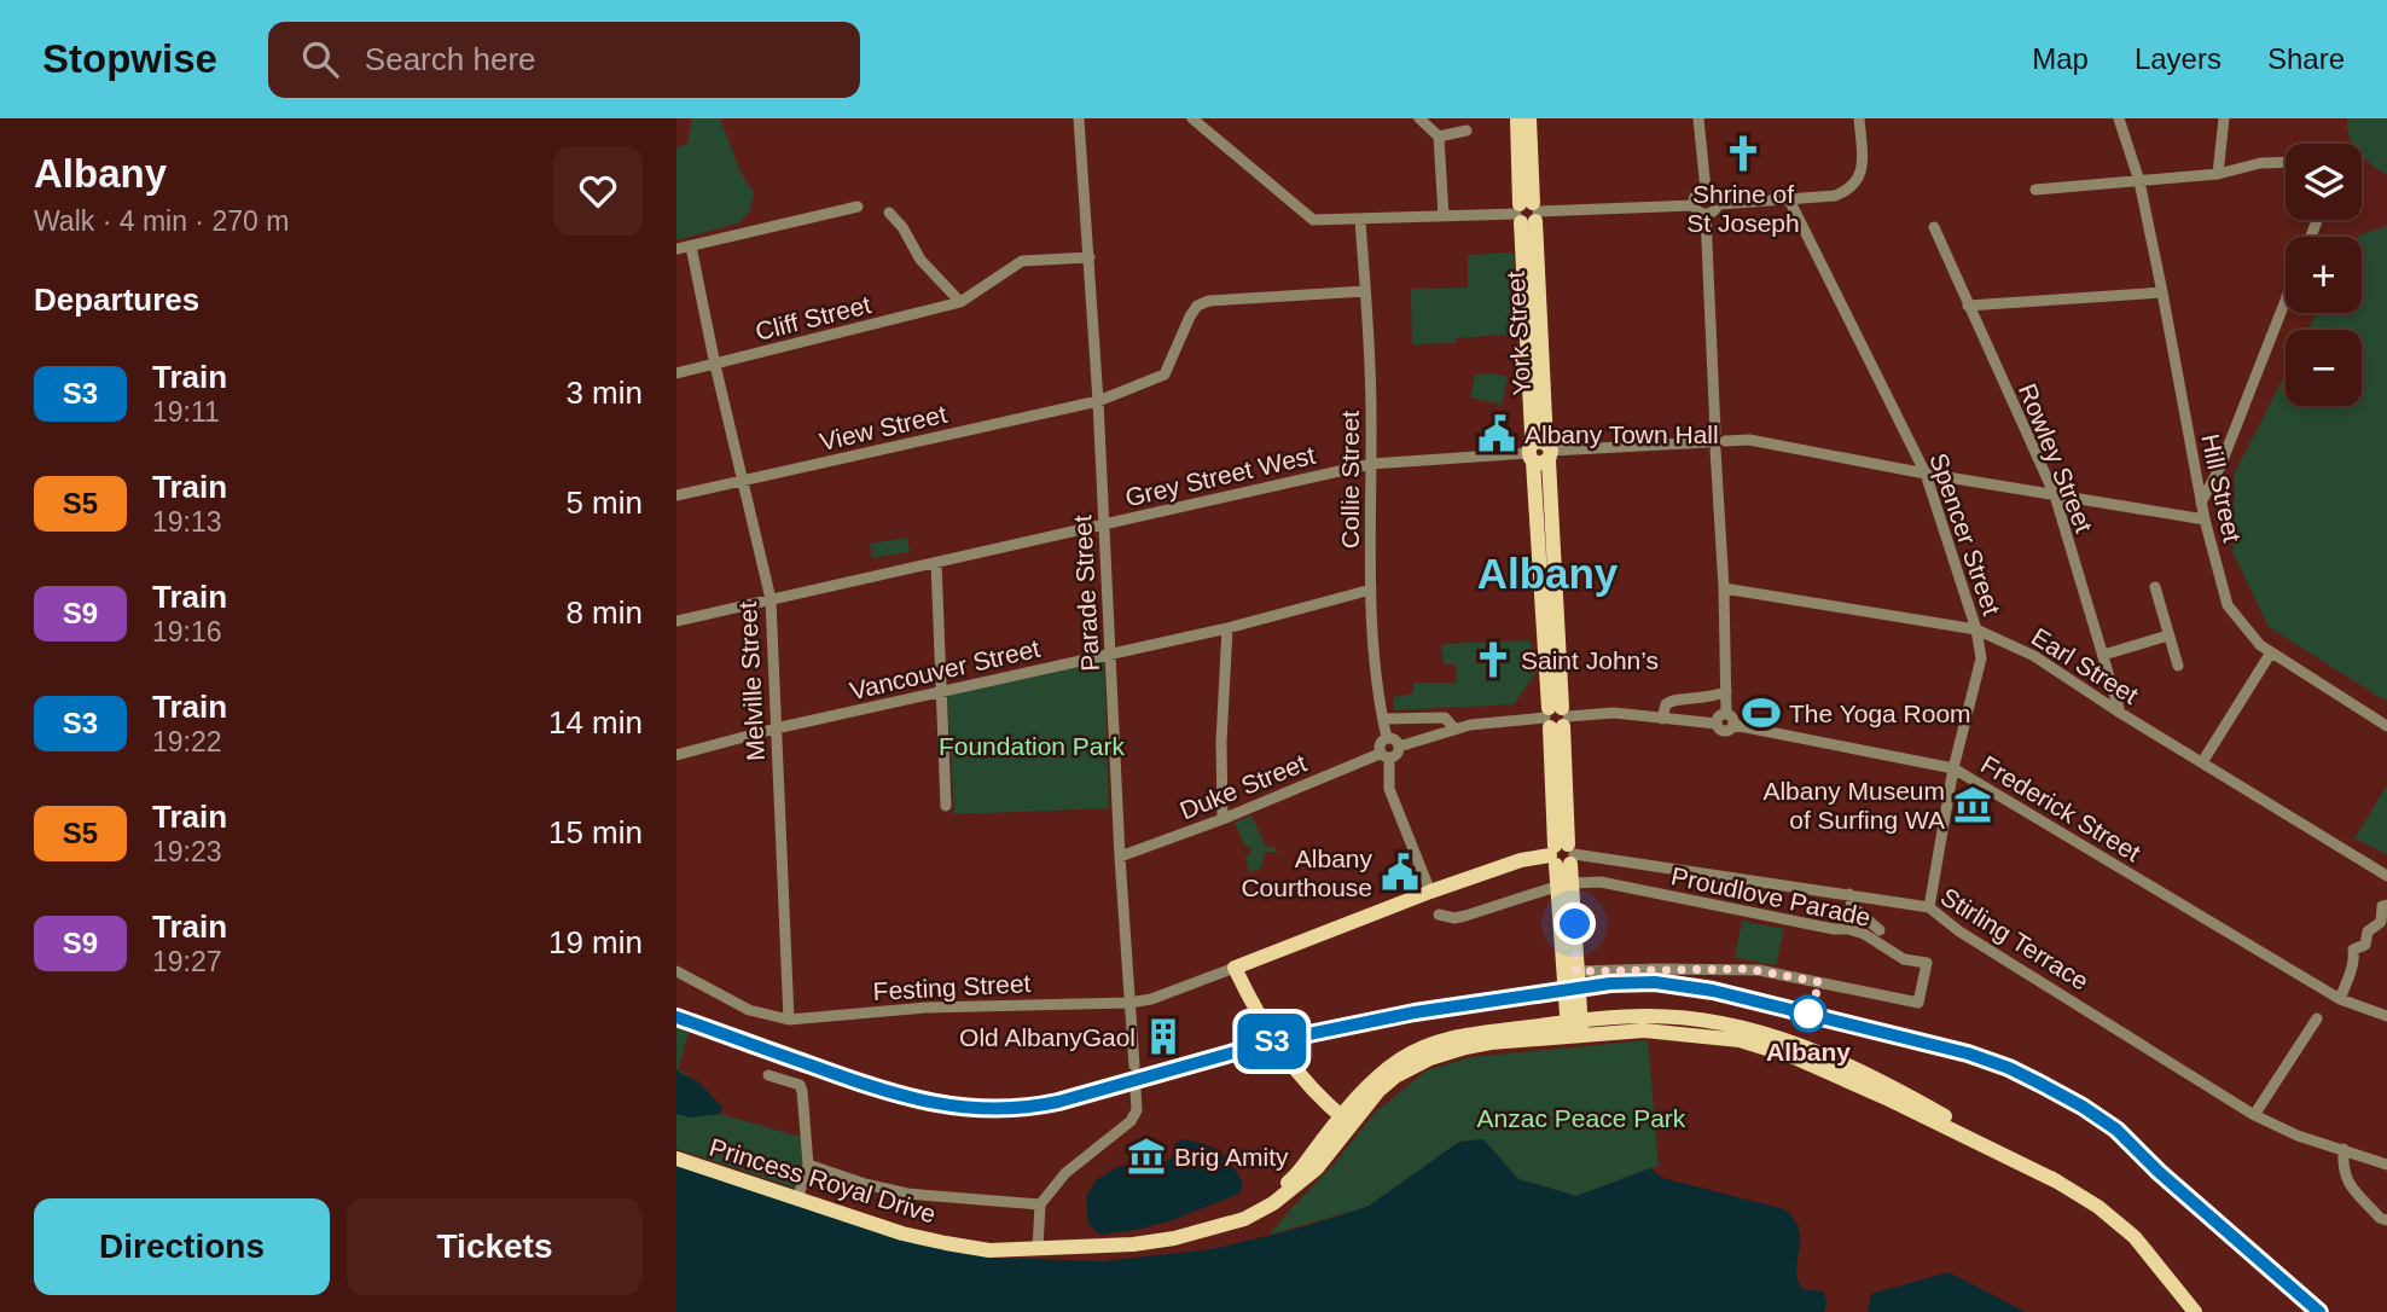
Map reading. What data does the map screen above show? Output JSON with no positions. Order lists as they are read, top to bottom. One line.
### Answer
{"streets":{"main road":["York Street","Stirling Terrace","Princess Royal Drive"],"street":["Cliff Street","View Street","Rowley Street","Grey Street West","Collie Street","Hill Street","Spencer Street","Parade Street","Earl Street","Vancouver Street","Melville Street","Duke Street","Frederick Street","Proudlove Parade","Festing Street"]},"crossings":[["Cliff Street","Parade Street"],["Cliff Street","Melville Street"],["York Street","Grey Street West"],["York Street","Proudlove Parade"],["York Street","Stirling Terrace"],["York Street","Princess Royal Drive"],["View Street","Collie Street"],["View Street","Parade Street"],["View Street","Melville Street"],["Rowley Street","Grey Street West"],["Rowley Street","Earl Street"],["Grey Street West","Collie Street"],["Grey Street West","Hill Street"],["Grey Street West","Spencer Street"],["Grey Street West","Parade Street"],["Grey Street West","Melville Street"],["Collie Street","Vancouver Street"],["Collie Street","Duke Street"],["Spencer Street","Earl Street"],["Spencer Street","Frederick Street"],["Spencer Street","Stirling Terrace"],["Parade Street","Vancouver Street"],["Parade Street","Duke Street"],["Parade Street","Festing Street"],["Vancouver Street","Melville Street"],["Melville Street","Festing Street"],["Stirling Terrace","Festing Street"]],"districts":["Albany"],"parks":["Foundation Park","Anzac Peace Park"],"places":{"church":["Shrine of St Joseph","Saint John’s"],"public building":["Albany Town Hall","Albany Courthouse"],"sports":["The Yoga Room"],"museum":["Albany Museum of Surfing WA","Brig Amity"],"other":["Albany"],"building":["Old AlbanyGaol"]},"page":{"header":"Stopwise","search":"Search here","nav":["Map","Layers","Share"],"heading":[["Albany","Walk · 4 min · 270 m"],"Departures"],"on_map":"S3","map_buttons":["+","−"],"list":[{"mark":"S3","name":"Train","note":"19:11","value":"3 min"},{"mark":"S5","name":"Train","note":"19:13","value":"5 min"},{"mark":"S9","name":"Train","note":"19:16","value":"8 min"},{"mark":"S3","name":"Train","note":"19:22","value":"14 min"},{"mark":"S5","name":"Train","note":"19:23","value":"15 min"},{"mark":"S9","name":"Train","note":"19:27","value":"19 min"}],"buttons":["Directions","Tickets"]}}
